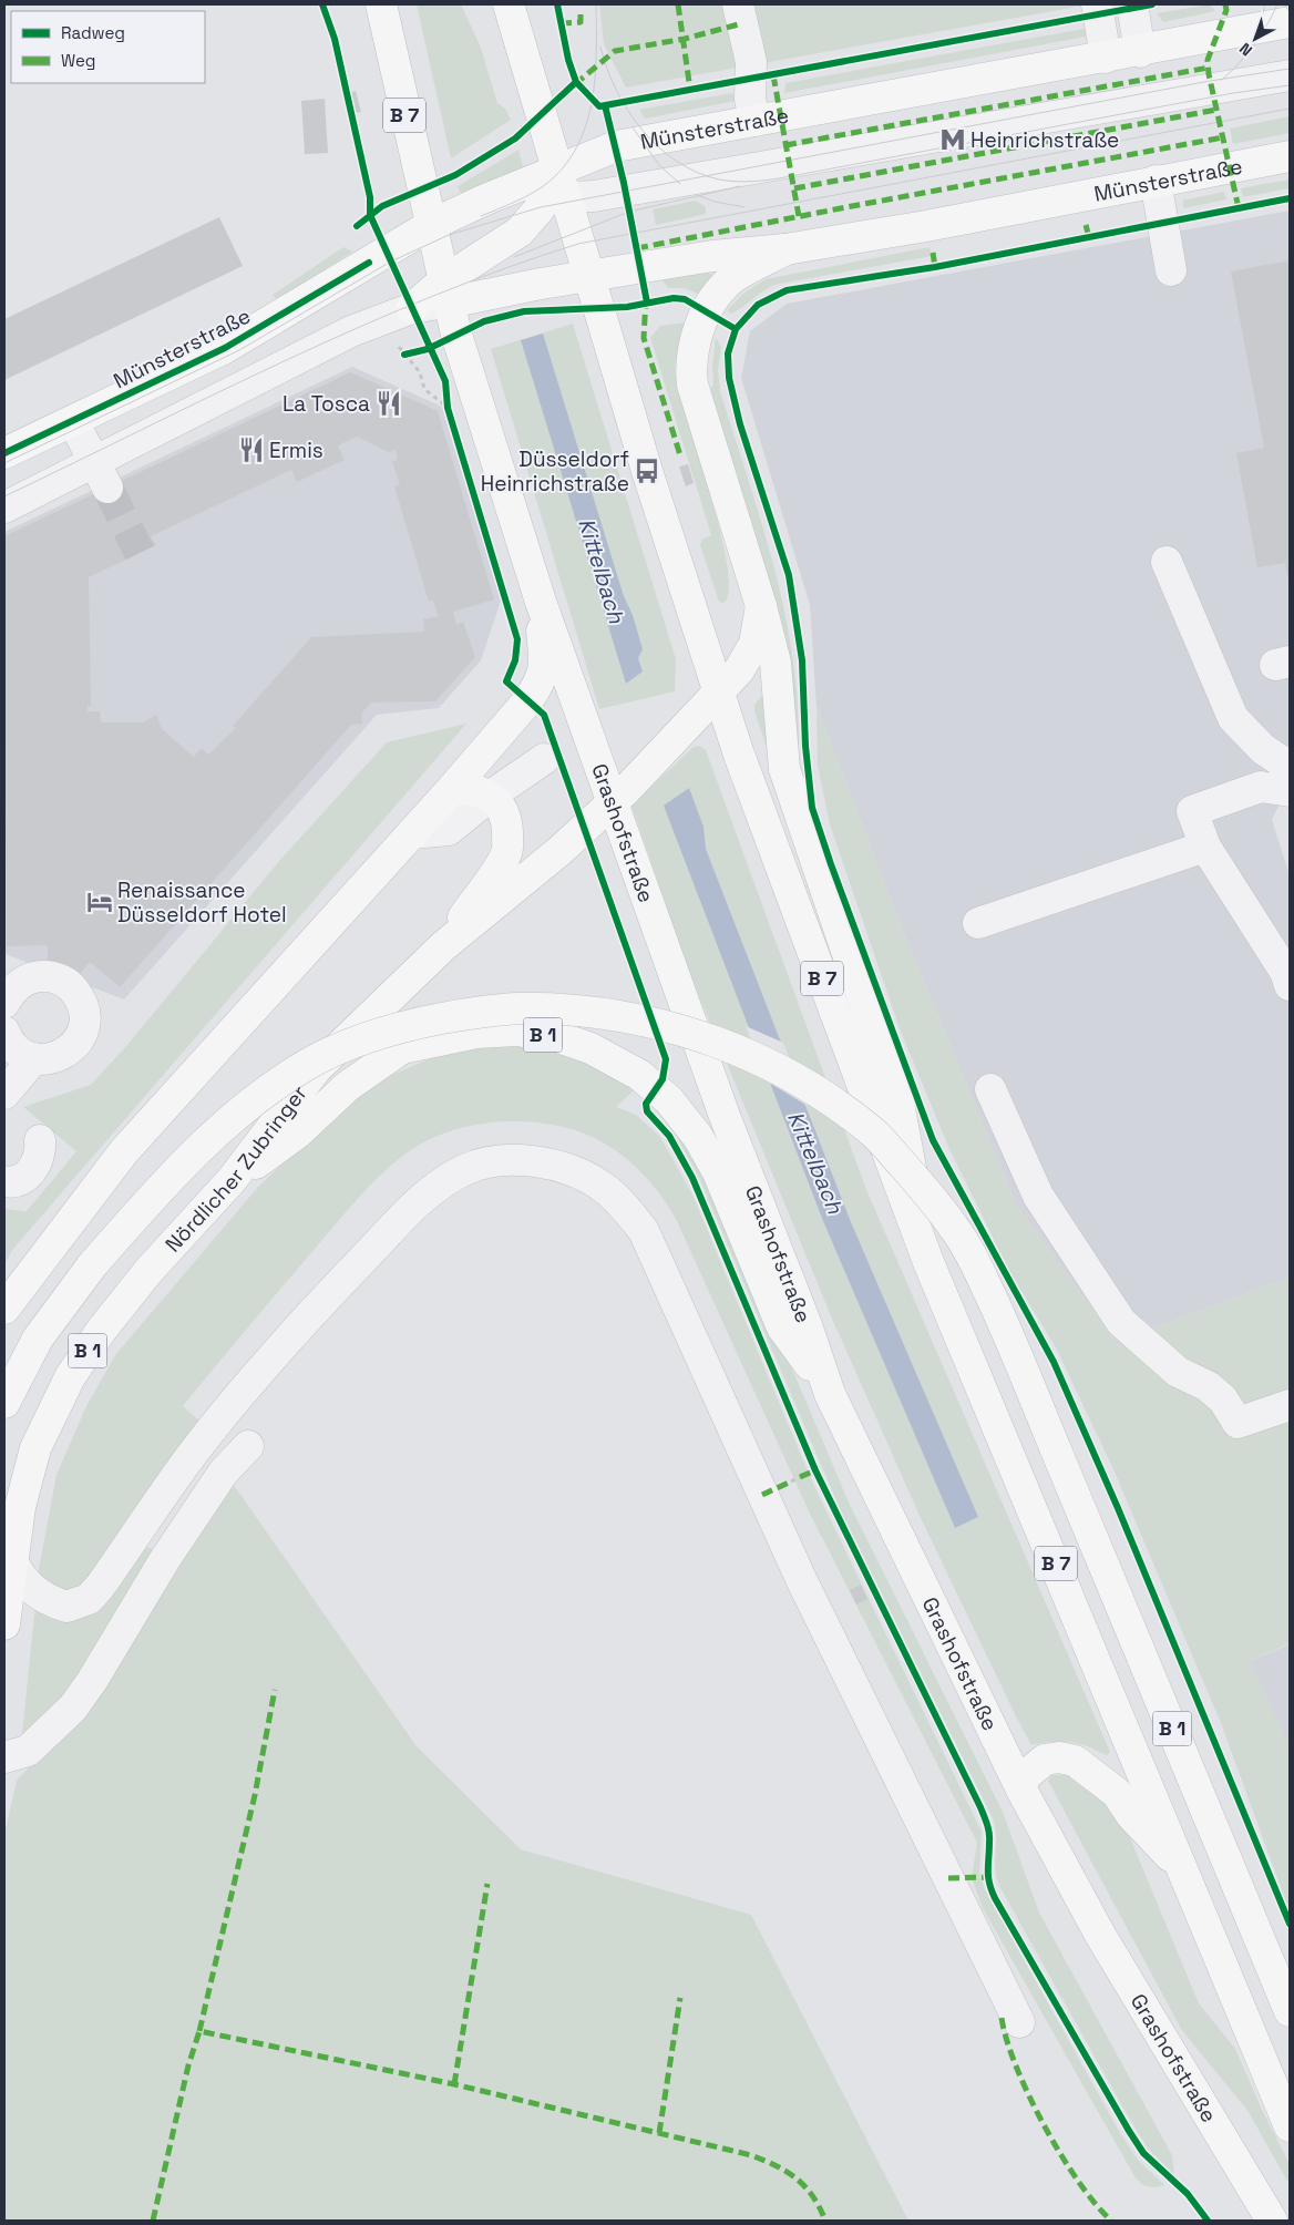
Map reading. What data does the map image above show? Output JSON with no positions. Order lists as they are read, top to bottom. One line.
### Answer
{"streets":{"main road":["B 7","Münsterstraße","Grashofstraße","B 1","Nördlicher Zubringer"]},"crossings":[["B 7","Münsterstraße"],["B 7","Grashofstraße"],["B 7","Nördlicher Zubringer"],["Münsterstraße","Grashofstraße"],["Grashofstraße","B 1"],["Grashofstraße","Nördlicher Zubringer"],["B 1","Nördlicher Zubringer"]],"water":["Kittelbach"],"places":{"metro station":["Heinrichstraße"],"restaurant":["La Tosca","Ermis"],"bus stop":["Düsseldorf Heinrichstraße"],"hotel":["Renaissance Düsseldorf Hotel"]},"legend":["Radweg","Weg"],"north":"bottom left"}
